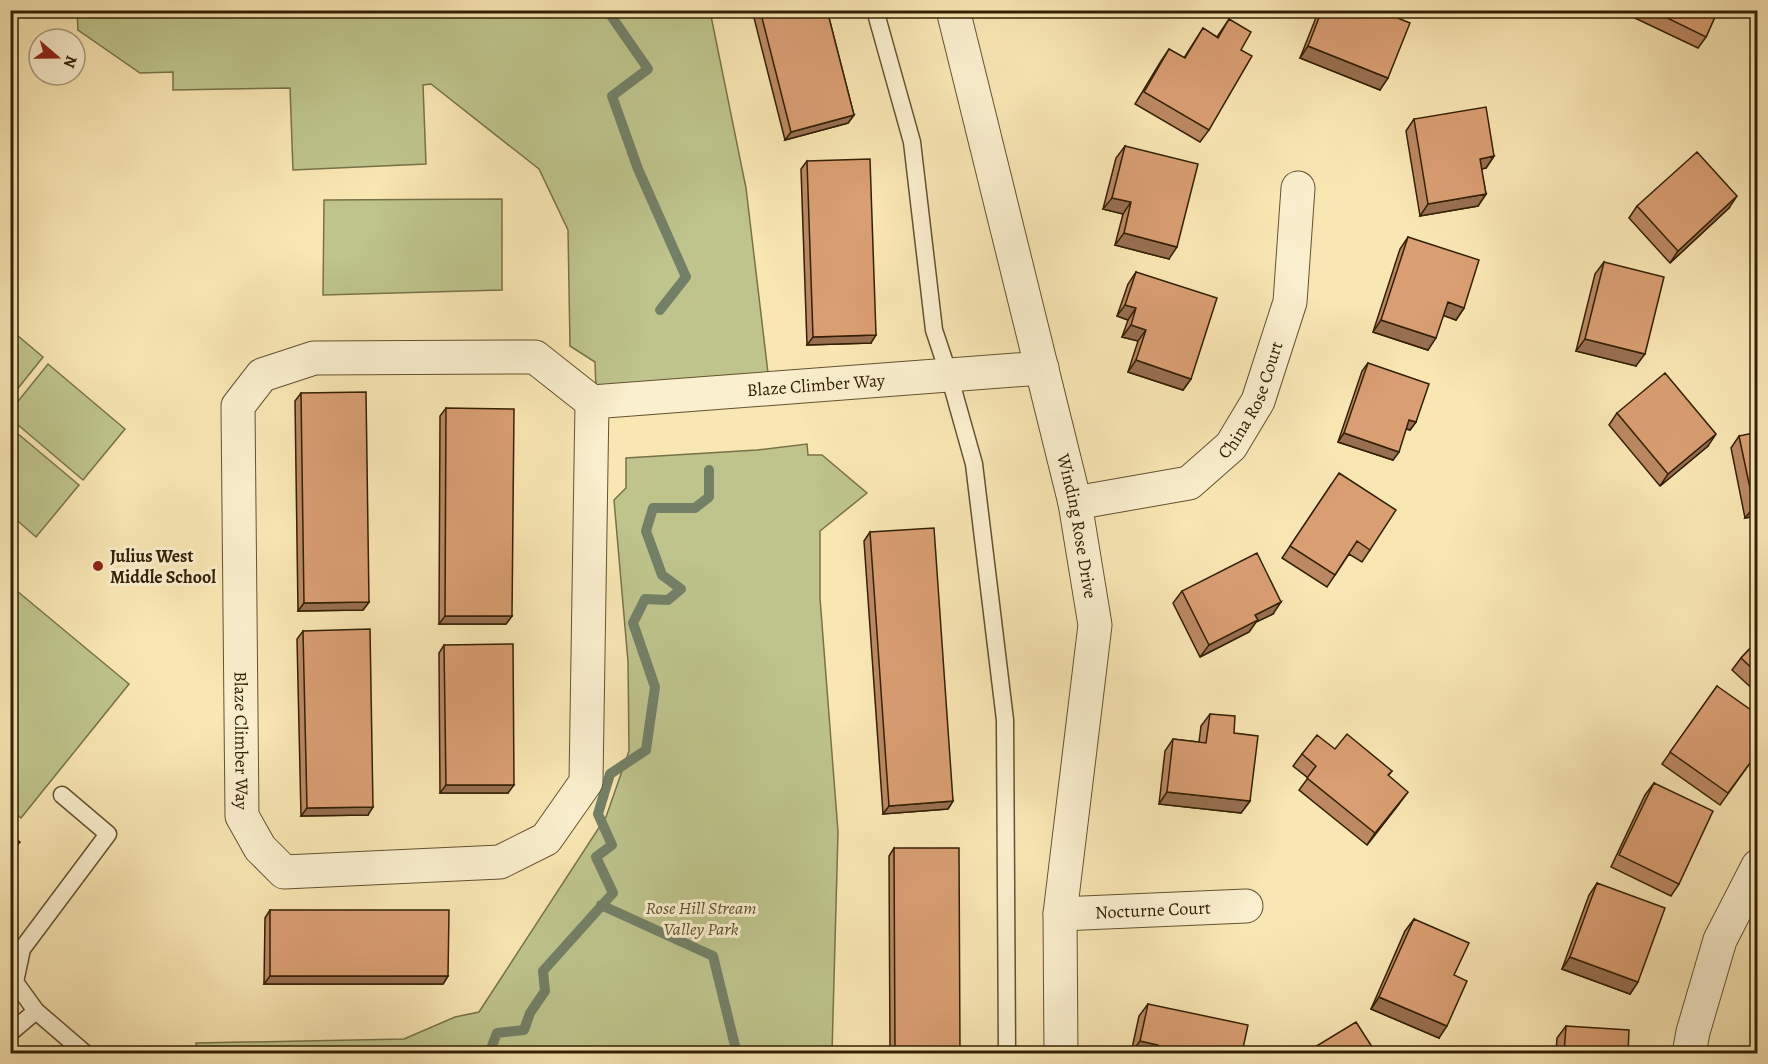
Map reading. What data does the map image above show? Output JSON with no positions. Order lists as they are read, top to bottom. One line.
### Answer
{"streets":{"street":["Blaze Climber Way","China Rose Court","Winding Rose Drive","Nocturne Court"]},"crossings":[["Blaze Climber Way","Winding Rose Drive"],["China Rose Court","Winding Rose Drive"],["Winding Rose Drive","Nocturne Court"]],"parks":["Rose Hill Stream Valley Park"],"places":["Julius West Middle School"],"north":"right"}
